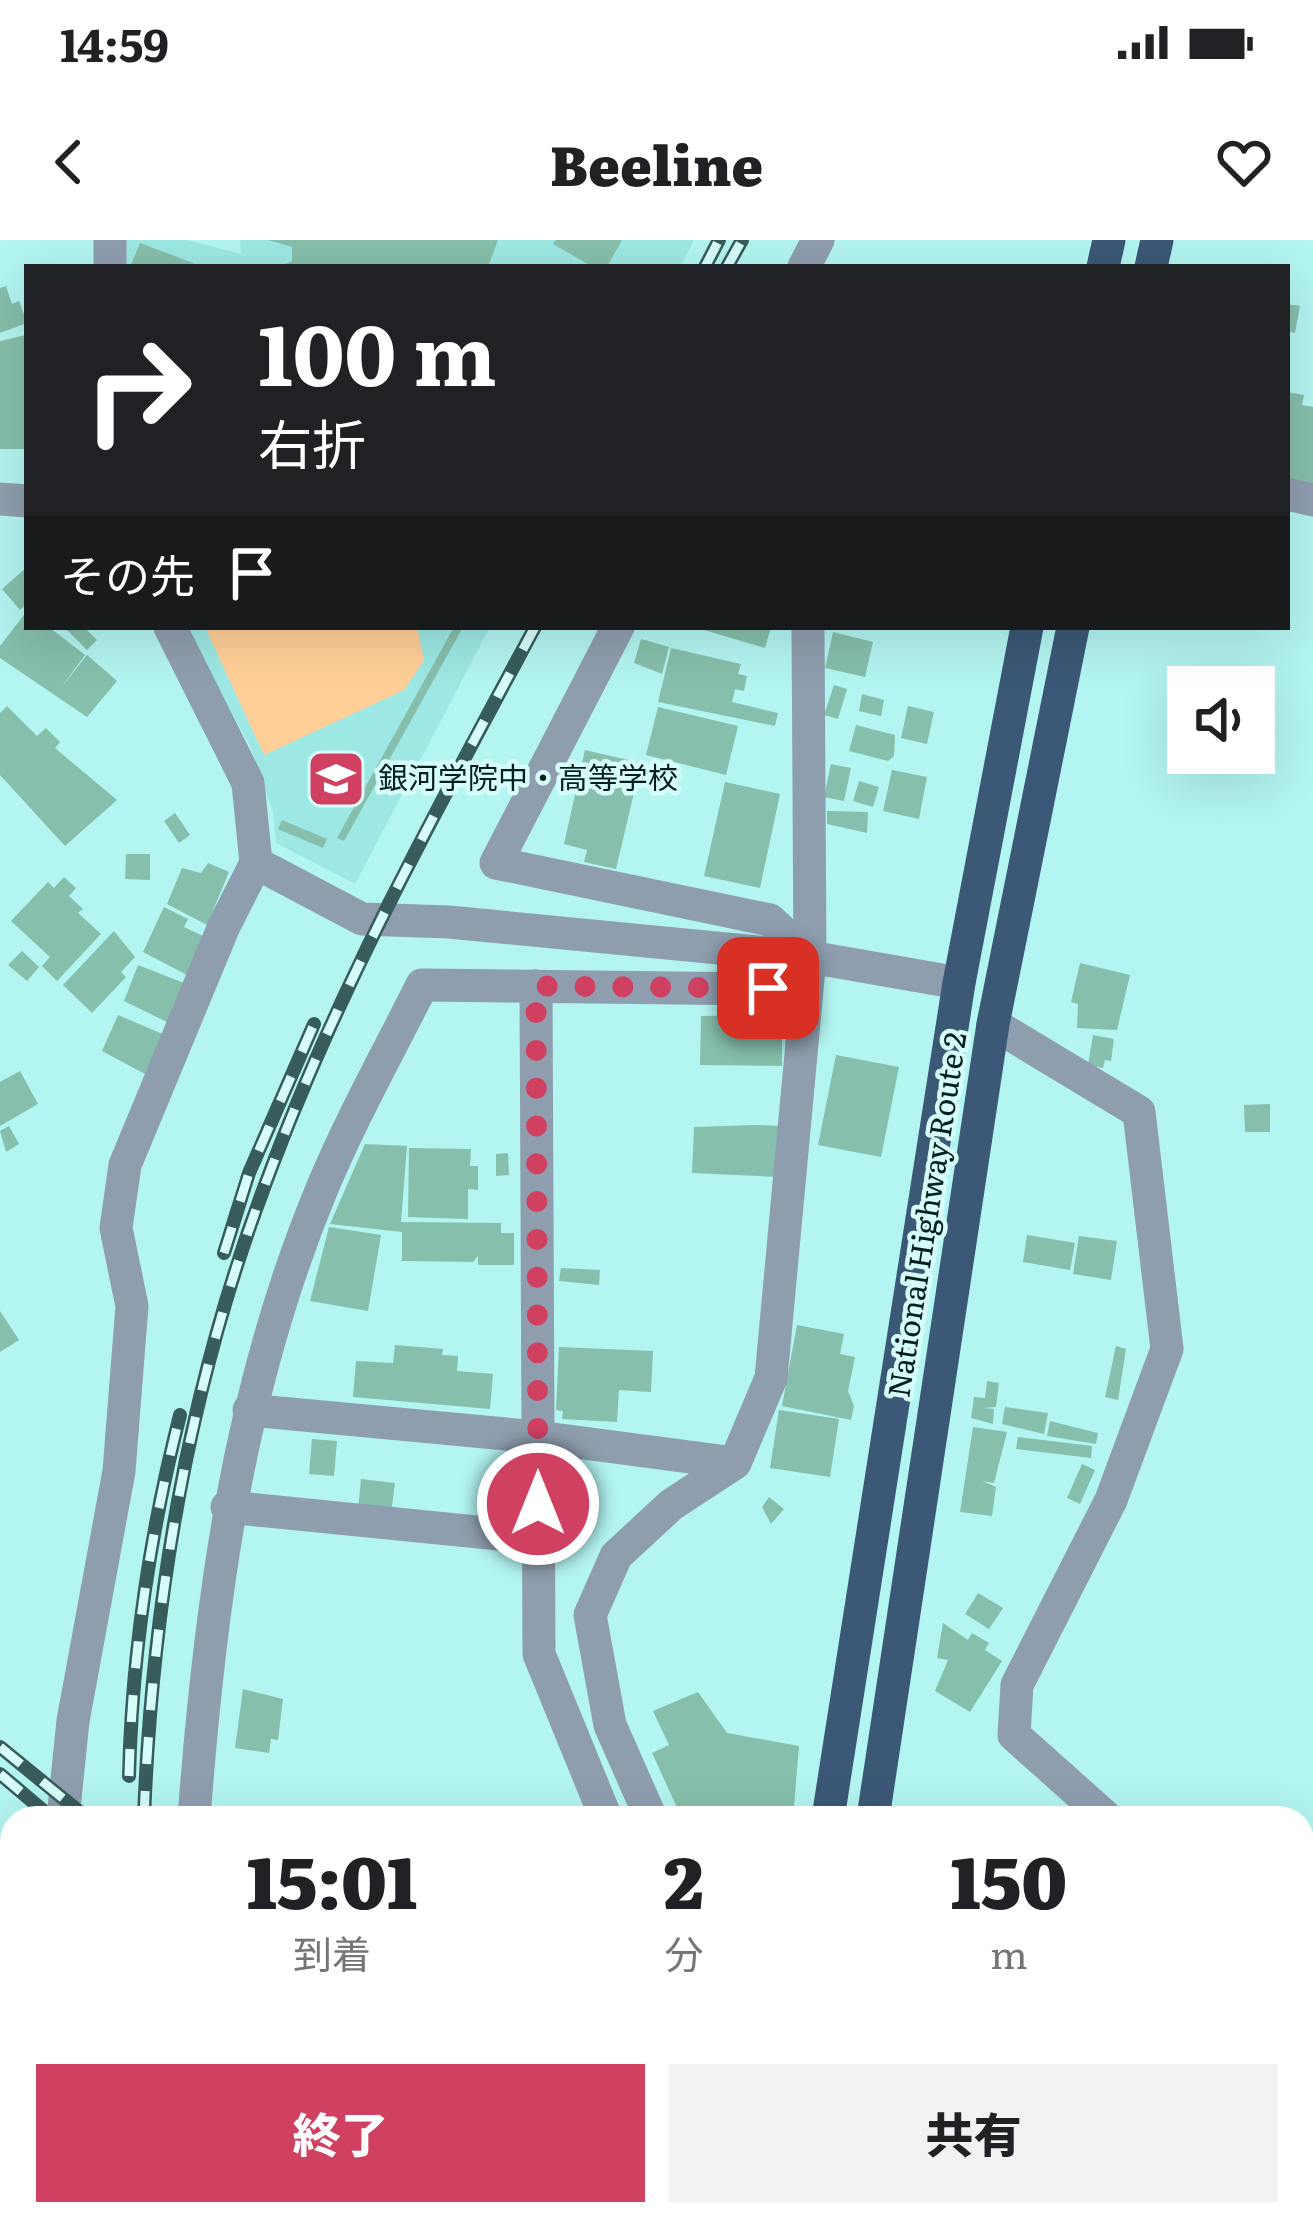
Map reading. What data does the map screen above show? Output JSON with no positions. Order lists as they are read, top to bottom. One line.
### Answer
{"streets":{"highway":["National Highway Route 2"]},"places":{"school or university":["銀河学院中・高等学校"]},"page":{"status":"14:59","header":"Beeline","turn":["100 m","右折"],"then":"その先","eta":["15:01","到着","2","分","150","m"],"buttons":["終了","共有"]}}
